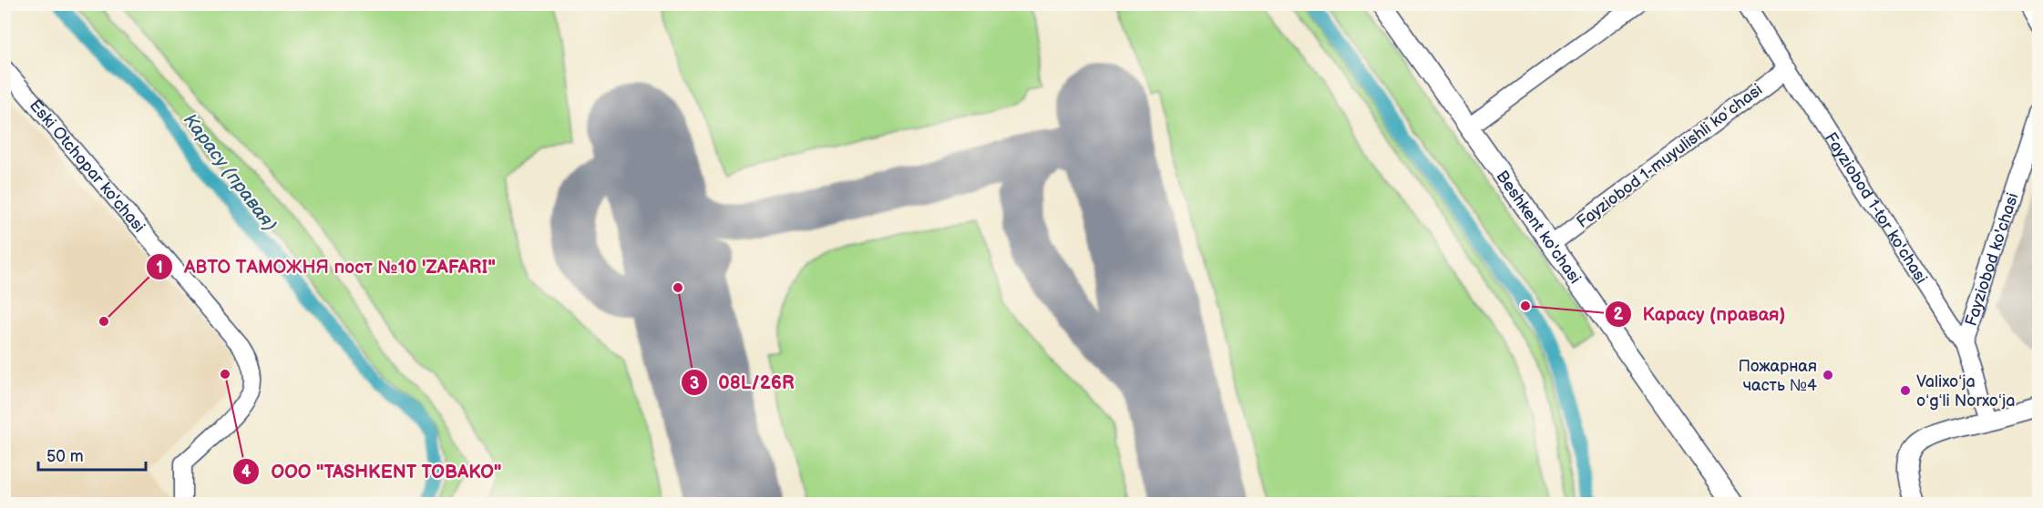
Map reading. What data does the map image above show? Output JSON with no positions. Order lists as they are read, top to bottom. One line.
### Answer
{"streets":{"street":["Fayziobod 1-muyulishli koʻchasi","Eski Otchopar ko'chasi","Fayziobod 1-tor ko'chasi","Beshkent ko'chasi","Fayziobod ko'chasi"]},"crossings":[["Fayziobod 1-muyulishli koʻchasi","Fayziobod 1-tor ko'chasi"],["Fayziobod 1-muyulishli koʻchasi","Beshkent ko'chasi"],["Fayziobod 1-tor ko'chasi","Fayziobod ko'chasi"]],"water":["Карасу (правая)"],"places":["08L/26R","Карасу (правая)","АВТО ТАМОЖНЯ пост №10 'ZAFARI\"","OOO \"TASHKENT TOBAKO\"","Пожарная часть №4","Valixoʻja oʻgʻli Norxoʻja"],"scale_bar":"50 m"}
